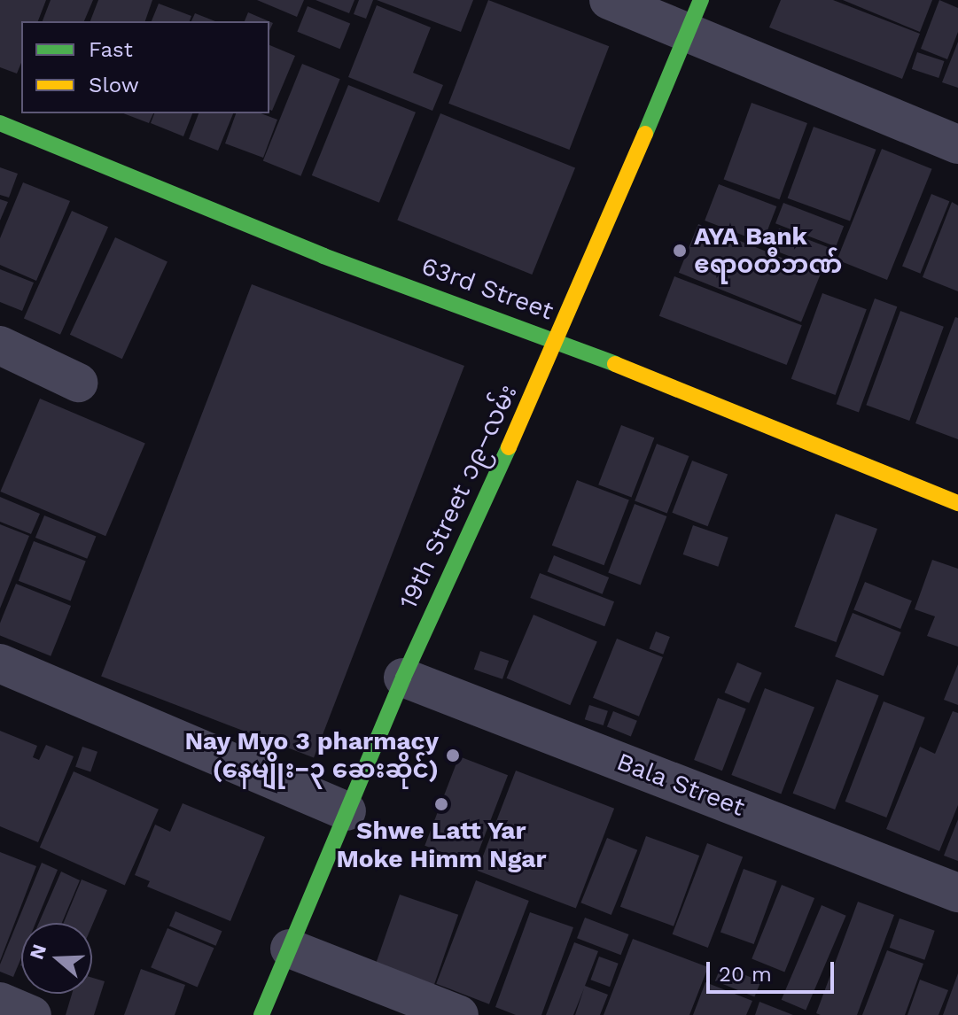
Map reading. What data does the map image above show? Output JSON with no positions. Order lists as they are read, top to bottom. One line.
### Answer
{"streets":{"street":["63rd Street","19th Street ၁၉−လမ်း","Bala Street"]},"crossings":[["63rd Street","19th Street ၁၉−လမ်း"],["19th Street ၁၉−လမ်း","Bala Street"]],"places":["AYA Bank ဧရာ၀တီဘဏ်","Nay Myo 3 pharmacy (နေမျိုး−၃ ဆေးဆိုင်)","Shwe Latt Yar Moke Himm Ngar"],"legend":["Fast","Slow"],"scale_bar":"20 m","north":"left"}
